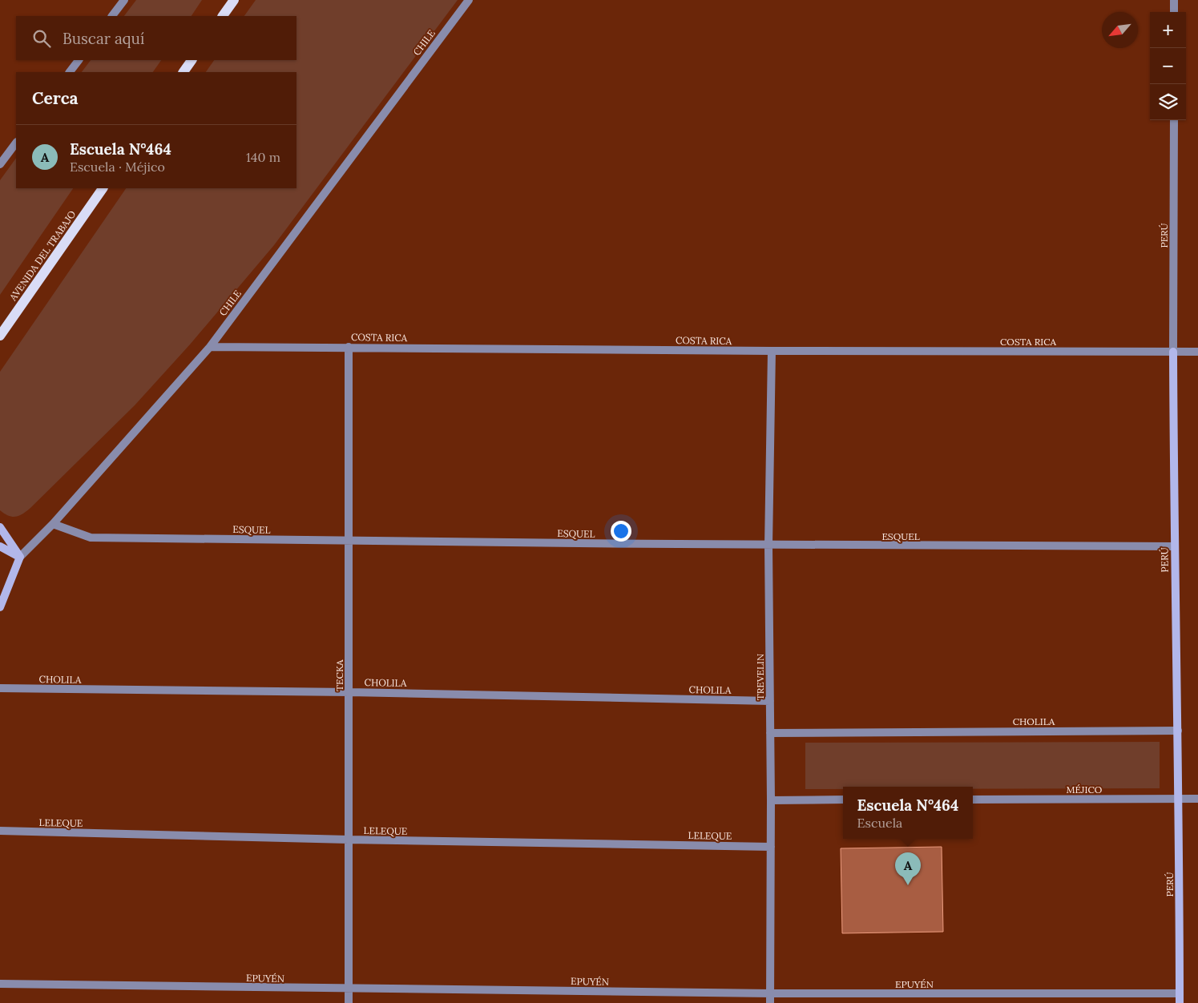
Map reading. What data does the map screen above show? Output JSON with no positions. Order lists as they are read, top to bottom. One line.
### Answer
{"streets":{"main road":["AVENIDA DEL TRABAJO"],"street":["CHILE","PERÚ","COSTA RICA","ESQUEL","TECKA","TREVELIN","CHOLILA","MÉJICO","LELEQUE","EPUYÉN"]},"crossings":[["CHILE","COSTA RICA"],["CHILE","ESQUEL"],["PERÚ","COSTA RICA"],["PERÚ","ESQUEL"],["PERÚ","CHOLILA"],["PERÚ","MÉJICO"],["PERÚ","EPUYÉN"],["COSTA RICA","TECKA"],["COSTA RICA","TREVELIN"],["ESQUEL","TECKA"],["ESQUEL","TREVELIN"],["TECKA","CHOLILA"],["TECKA","LELEQUE"],["TECKA","EPUYÉN"],["TREVELIN","CHOLILA"],["TREVELIN","LELEQUE"],["TREVELIN","EPUYÉN"]],"north":"bottom left","page":{"map_buttons":["+","−"],"search":"Buscar aquí","heading":"Cerca","list":[{"mark":"A","name":"Escuela N°464","note":"Escuela · Méjico","value":"140 m"}],"popup":["Escuela N°464","Escuela"],"pins":"A"}}
